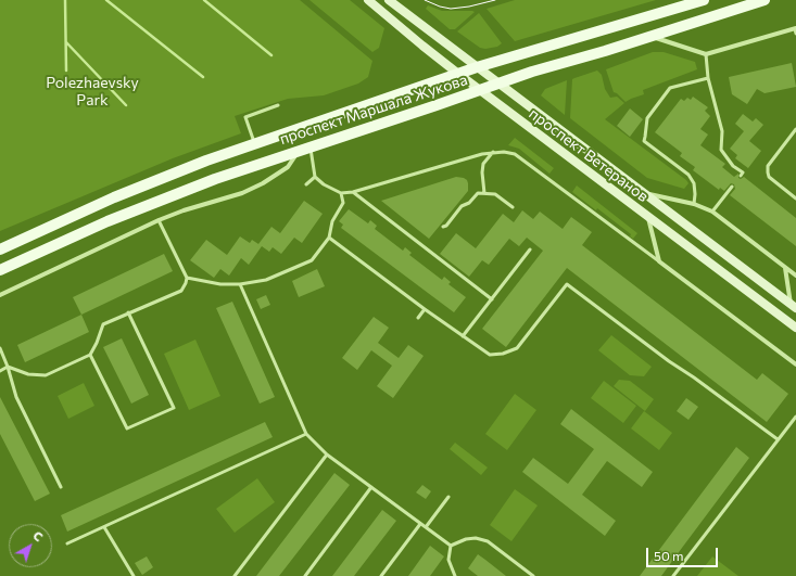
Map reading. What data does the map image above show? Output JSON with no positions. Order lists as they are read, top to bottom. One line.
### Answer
{"streets":{"main road":["проспект Маршала Жукова","проспект Ветеранов"]},"crossings":[["проспект Маршала Жукова","проспект Ветеранов"]],"parks":["Polezhaevsky Park"],"scale_bar":"50 m","north":"top right"}
